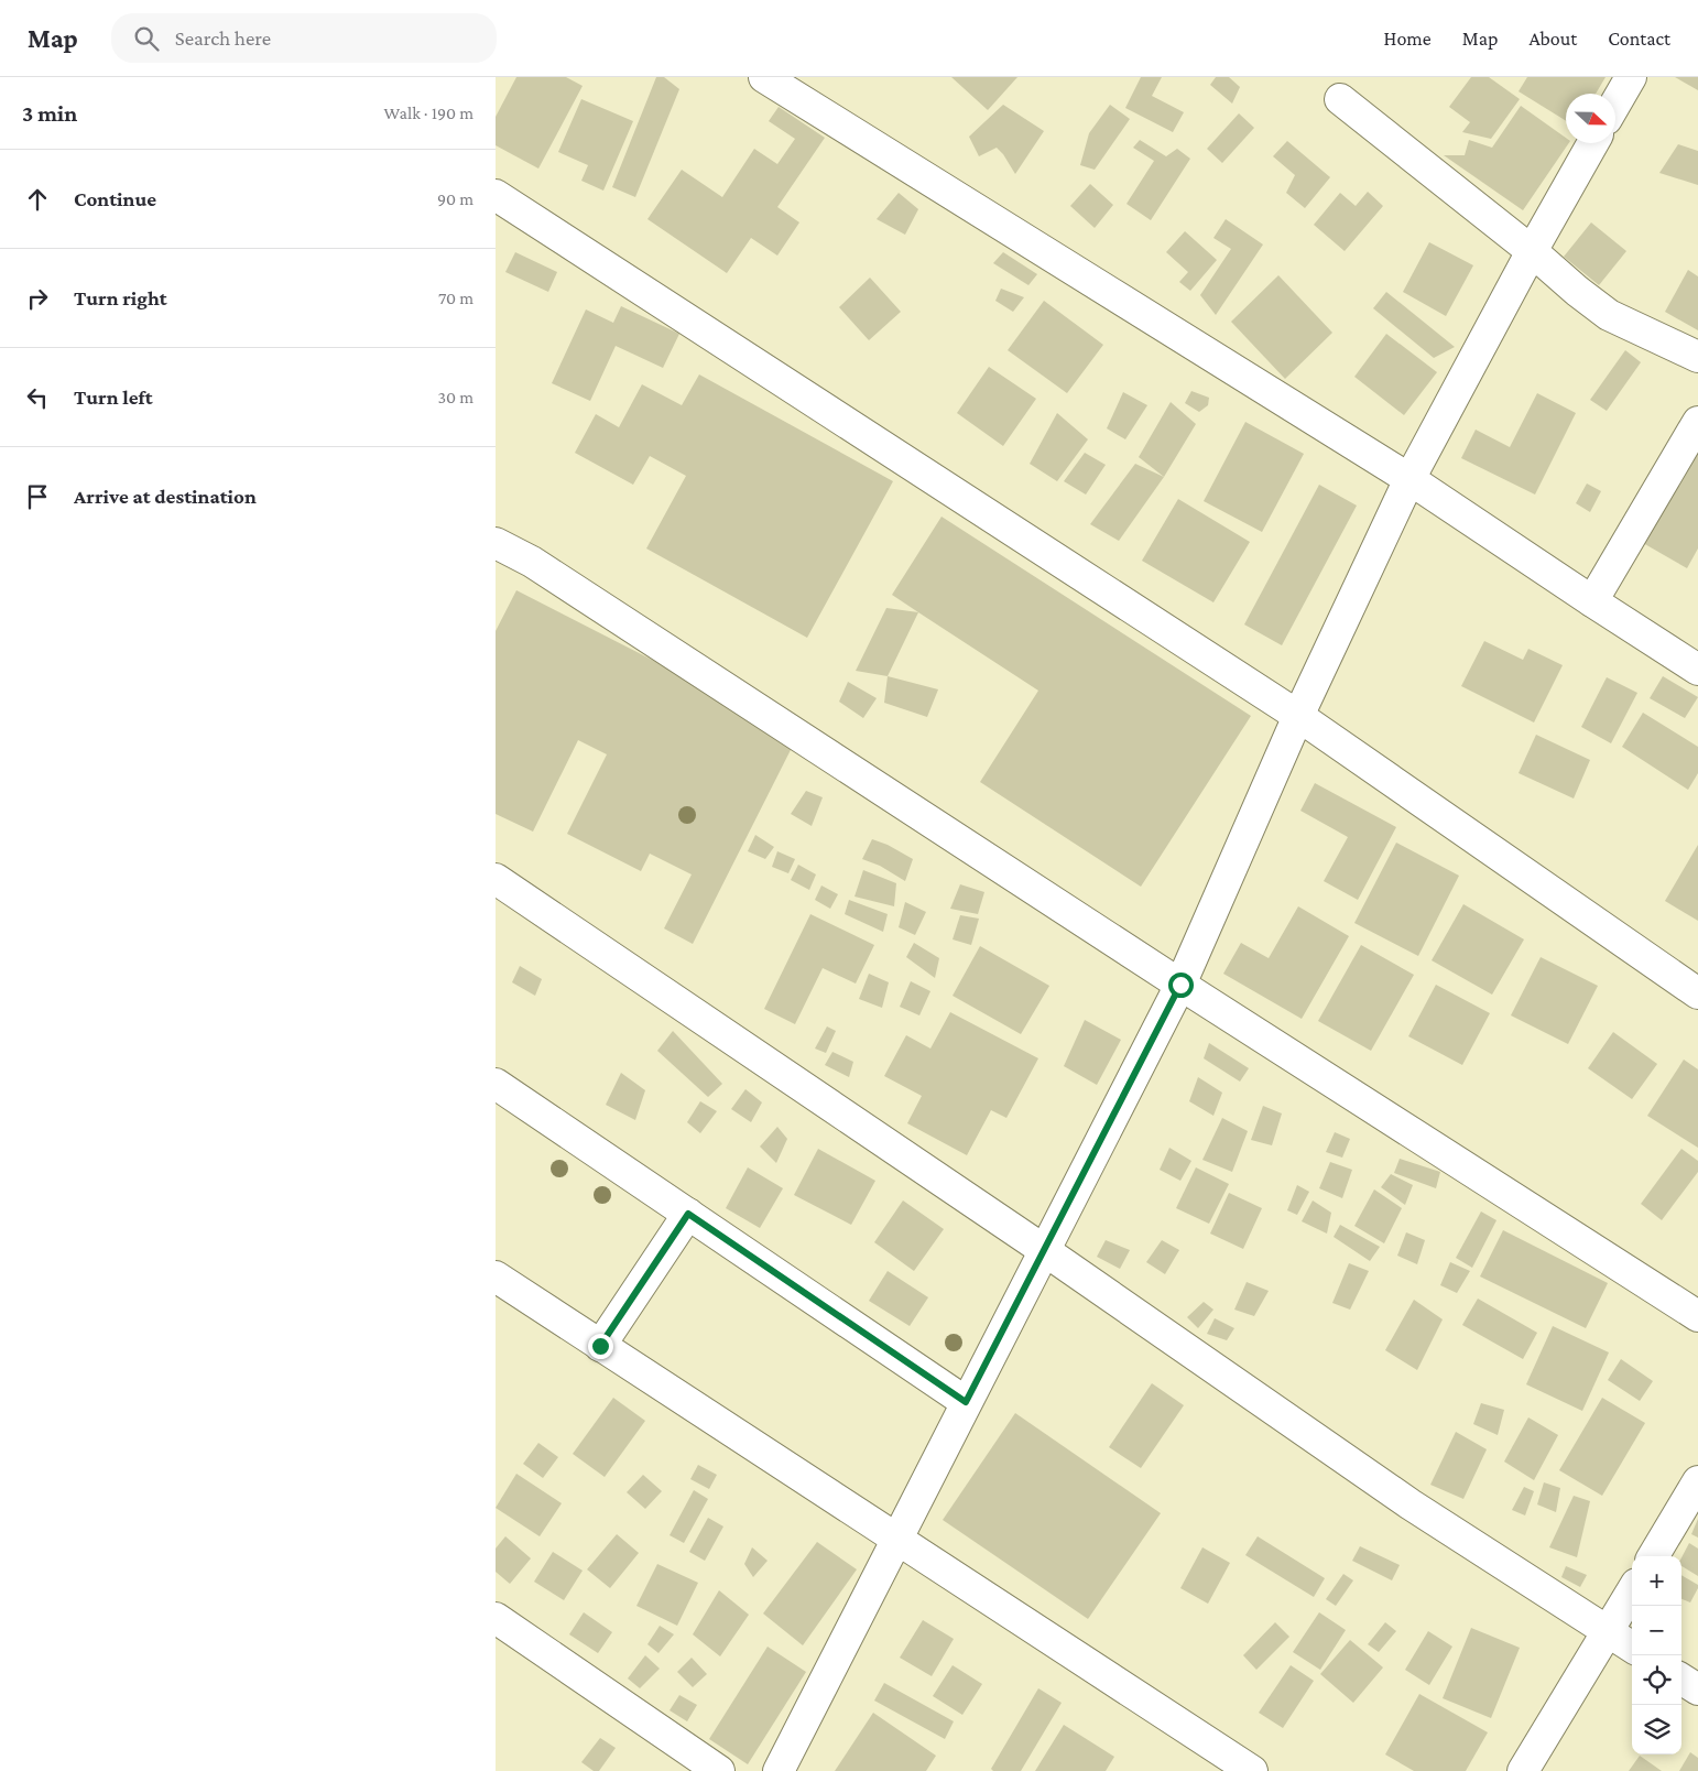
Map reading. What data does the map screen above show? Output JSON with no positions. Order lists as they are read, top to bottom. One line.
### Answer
{"north":"right","page":{"header":"Map","search":"Search here","nav":["Home","Map","About","Contact"],"heading":["3 min","Walk · 190 m"],"list":[["Continue","90 m"],["Turn right","70 m"],["Turn left","30 m"],"Arrive at destination"],"map_buttons":["+","−"]}}
